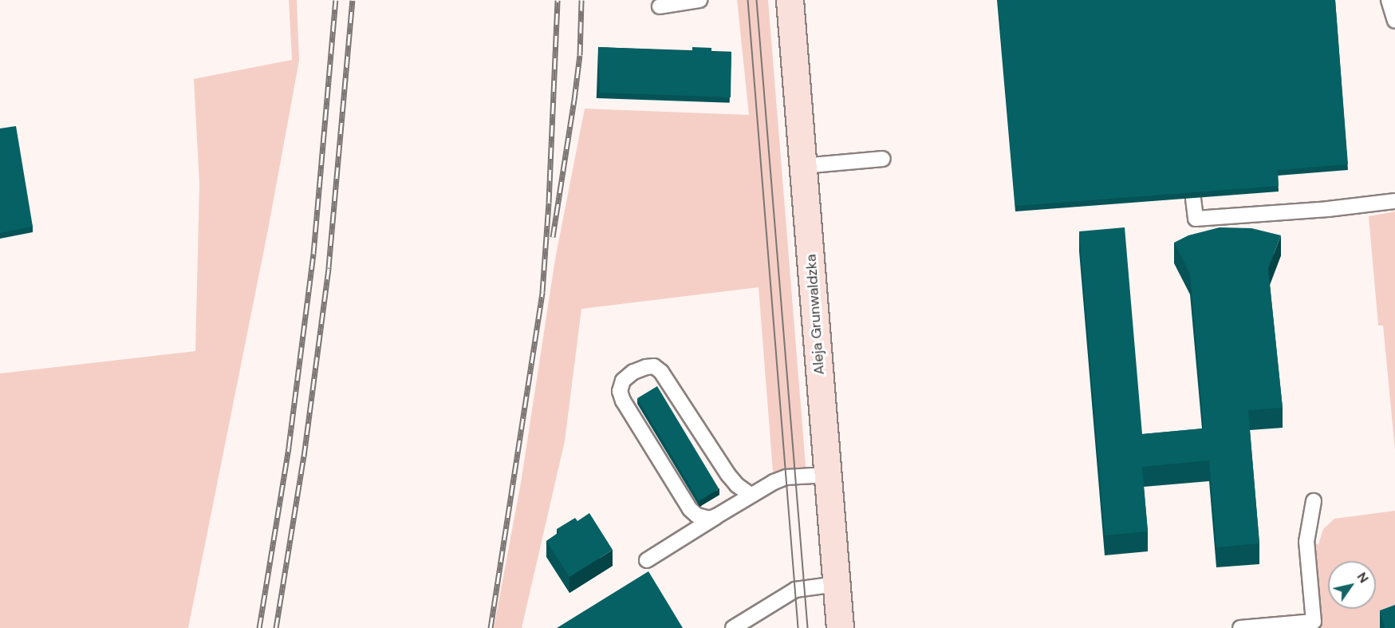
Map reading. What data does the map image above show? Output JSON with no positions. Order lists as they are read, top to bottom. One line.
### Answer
{"streets":{"main road":["Aleja Grunwaldzka"]},"north":"top right"}
